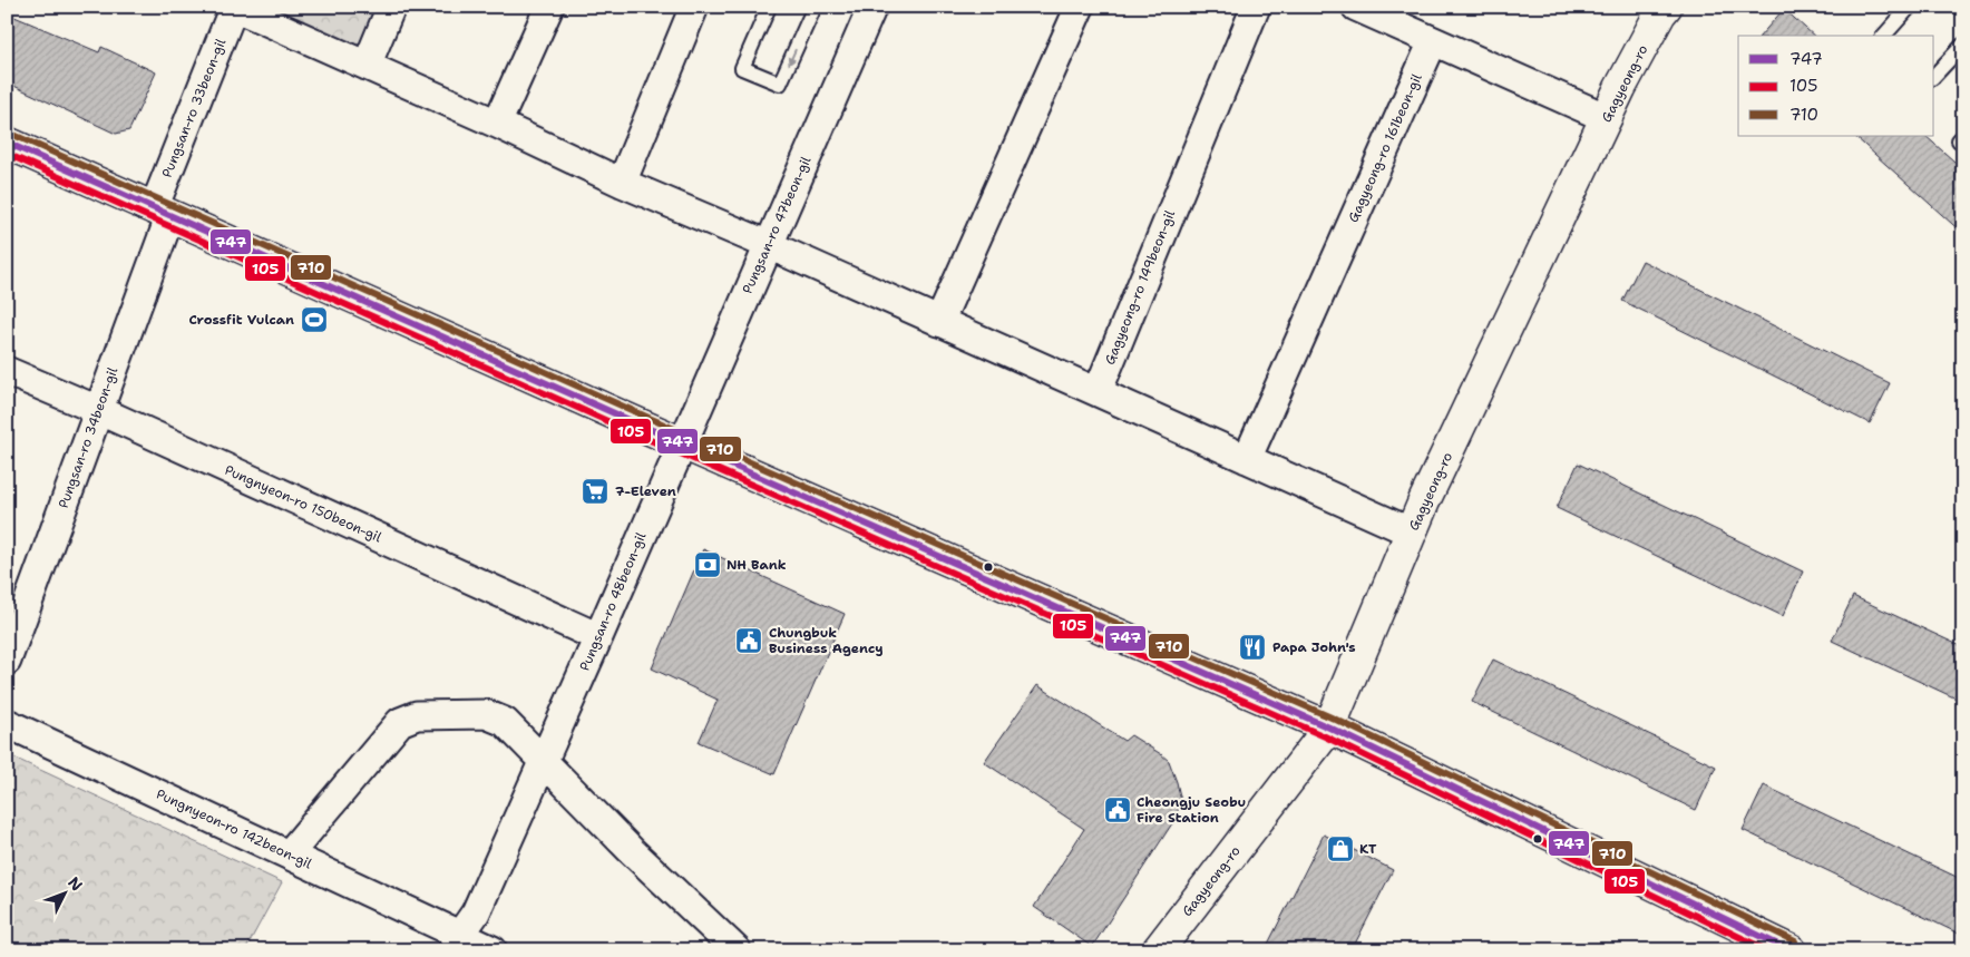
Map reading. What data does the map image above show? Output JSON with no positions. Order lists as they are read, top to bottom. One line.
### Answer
{"streets":{"street":["Gagyeong-ro","Pungsan-ro 33beon-gil","Gagyeong-ro 161beon-gil","Pungsan-ro 47beon-gil","Gagyeong-ro 149beon-gil","Pungsan-ro 34beon-gil","Pungnyeon-ro 150beon-gil","Pungsan-ro 48beon-gil","Pungnyeon-ro 142beon-gil"]},"crossings":[["Pungsan-ro 33beon-gil","Pungsan-ro 34beon-gil"],["Pungsan-ro 47beon-gil","Pungsan-ro 48beon-gil"],["Pungsan-ro 34beon-gil","Pungnyeon-ro 150beon-gil"],["Pungnyeon-ro 150beon-gil","Pungsan-ro 48beon-gil"],["Pungsan-ro 48beon-gil","Pungnyeon-ro 142beon-gil"]],"places":{"sports":["Crossfit Vulcan"],"supermarket":["7-Eleven"],"bank":["NH Bank"],"public building":["Chungbuk Business Agency","Cheongju Seobu Fire Station"],"restaurant":["Papa John's"],"shop":["KT"]},"lines":["transit line 710","transit line 747","transit line 105"],"legend":["747","105","710"],"north":"top right"}
